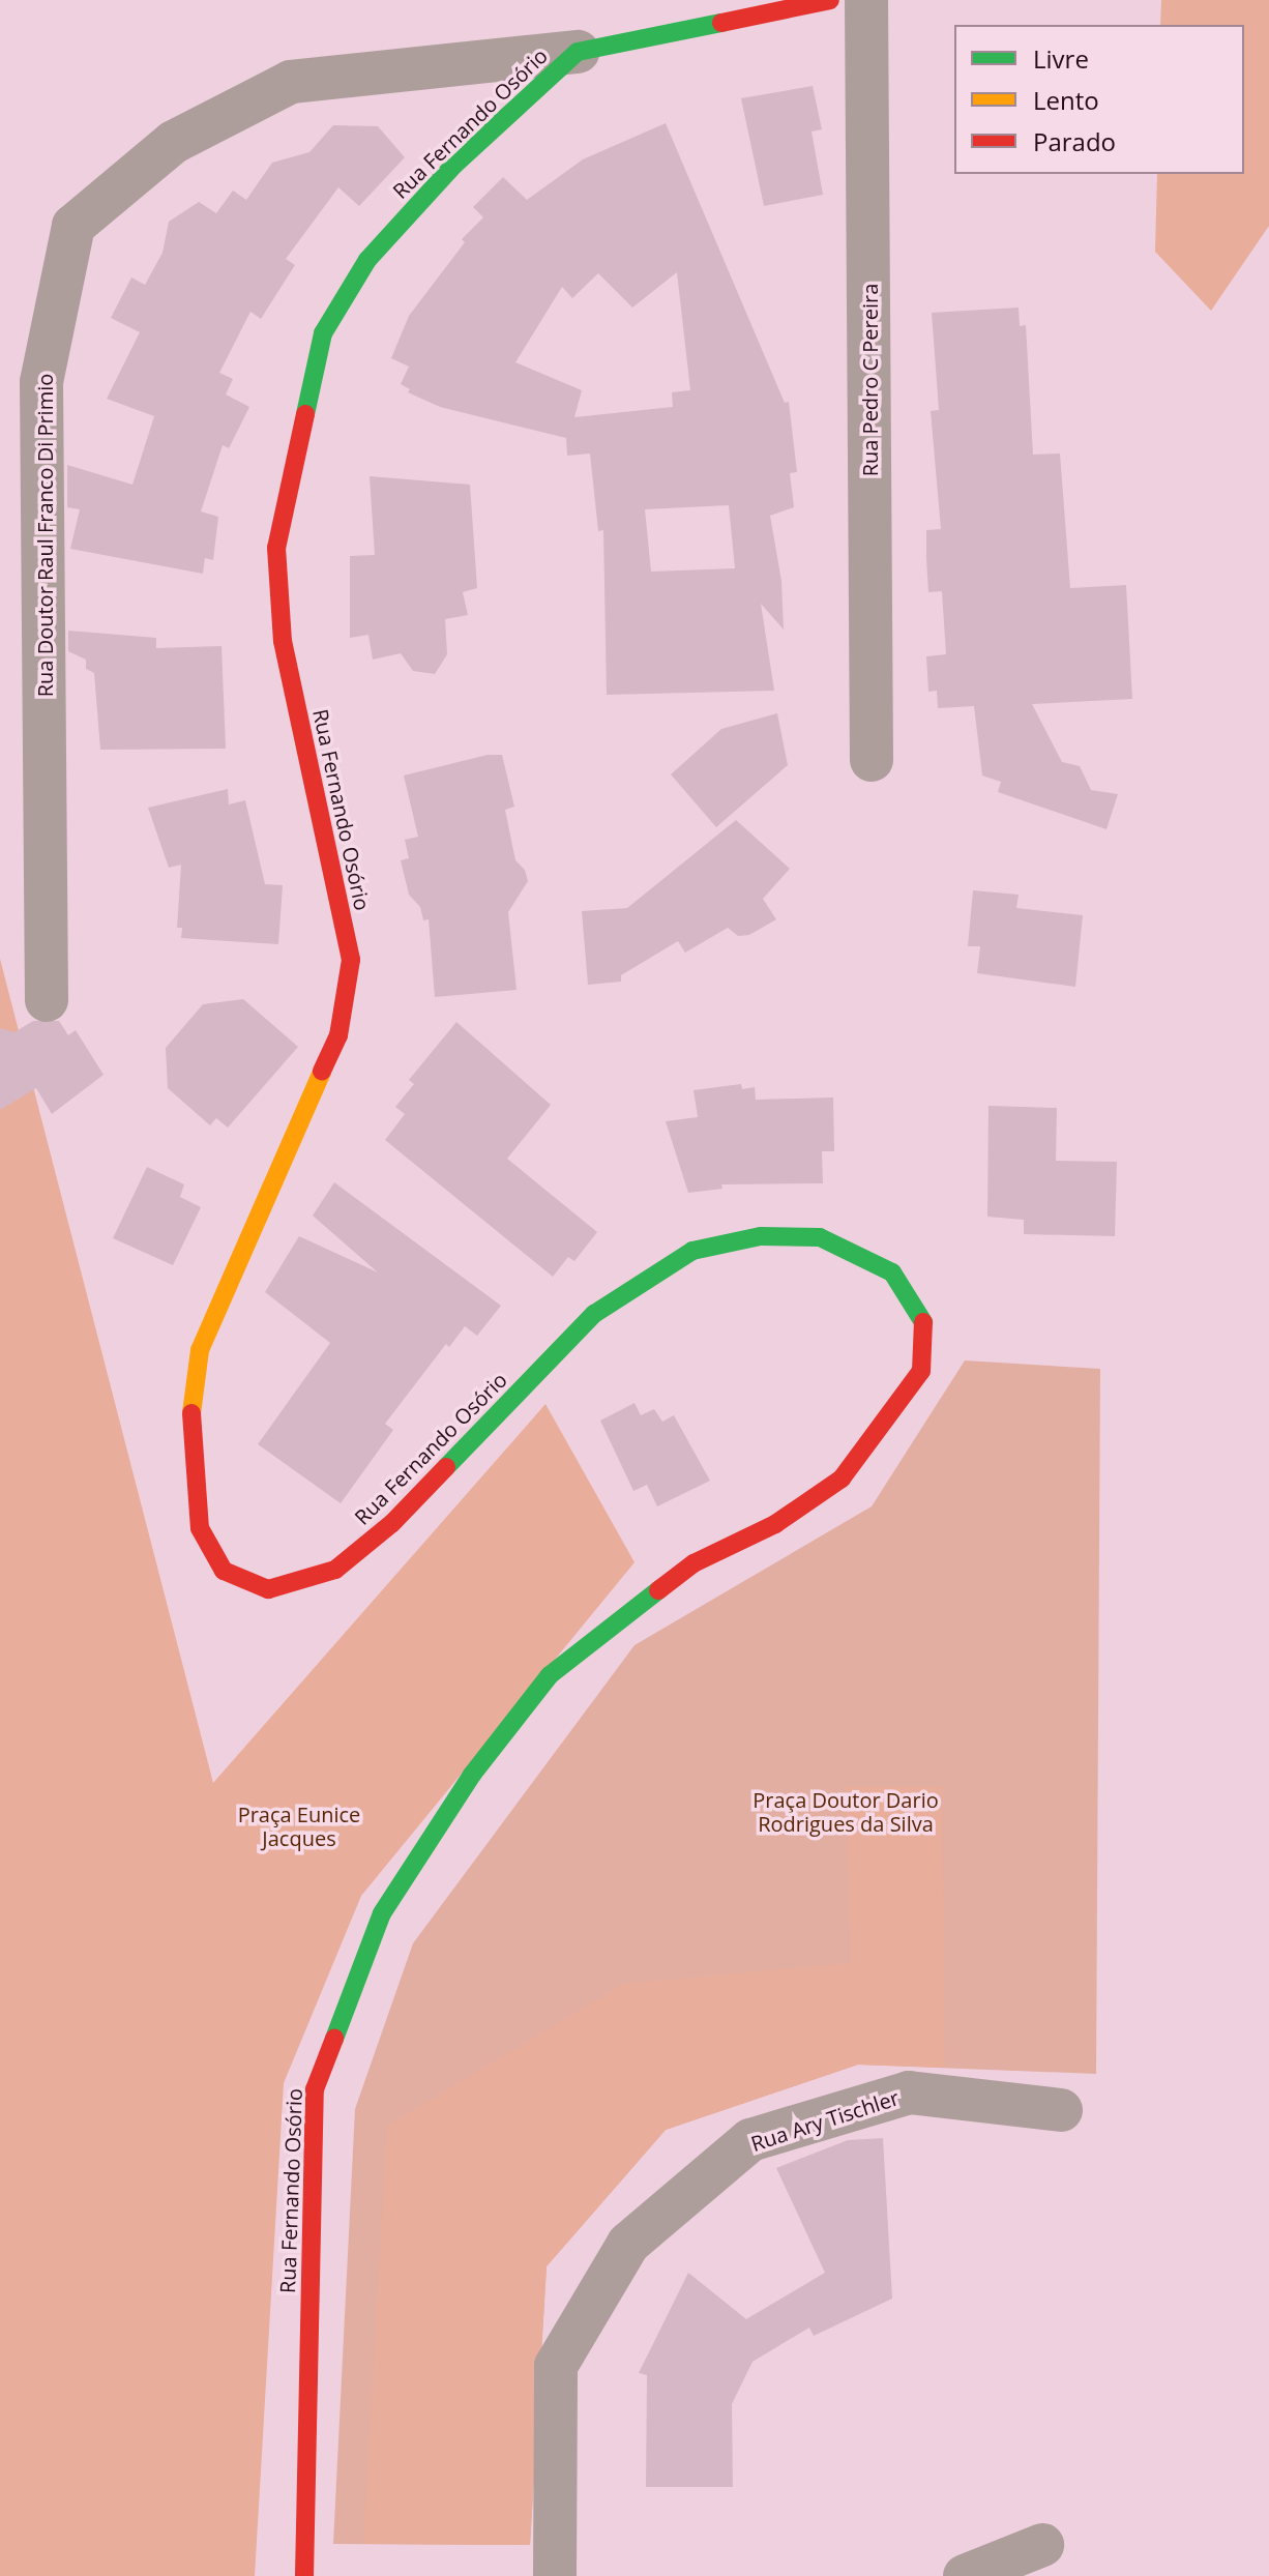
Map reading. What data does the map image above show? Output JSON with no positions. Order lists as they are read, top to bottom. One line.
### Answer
{"streets":{"street":["Rua Fernando Osório","Rua Pedro C Pereira","Rua Doutor Raul Franco Di Primio","Rua Ary Tischler"]},"crossings":[["Rua Fernando Osório","Rua Doutor Raul Franco Di Primio"]],"parks":["Praça Doutor Dario Rodrigues da Silva","Praça Eunice Jacques"],"legend":["Livre","Lento","Parado"]}
